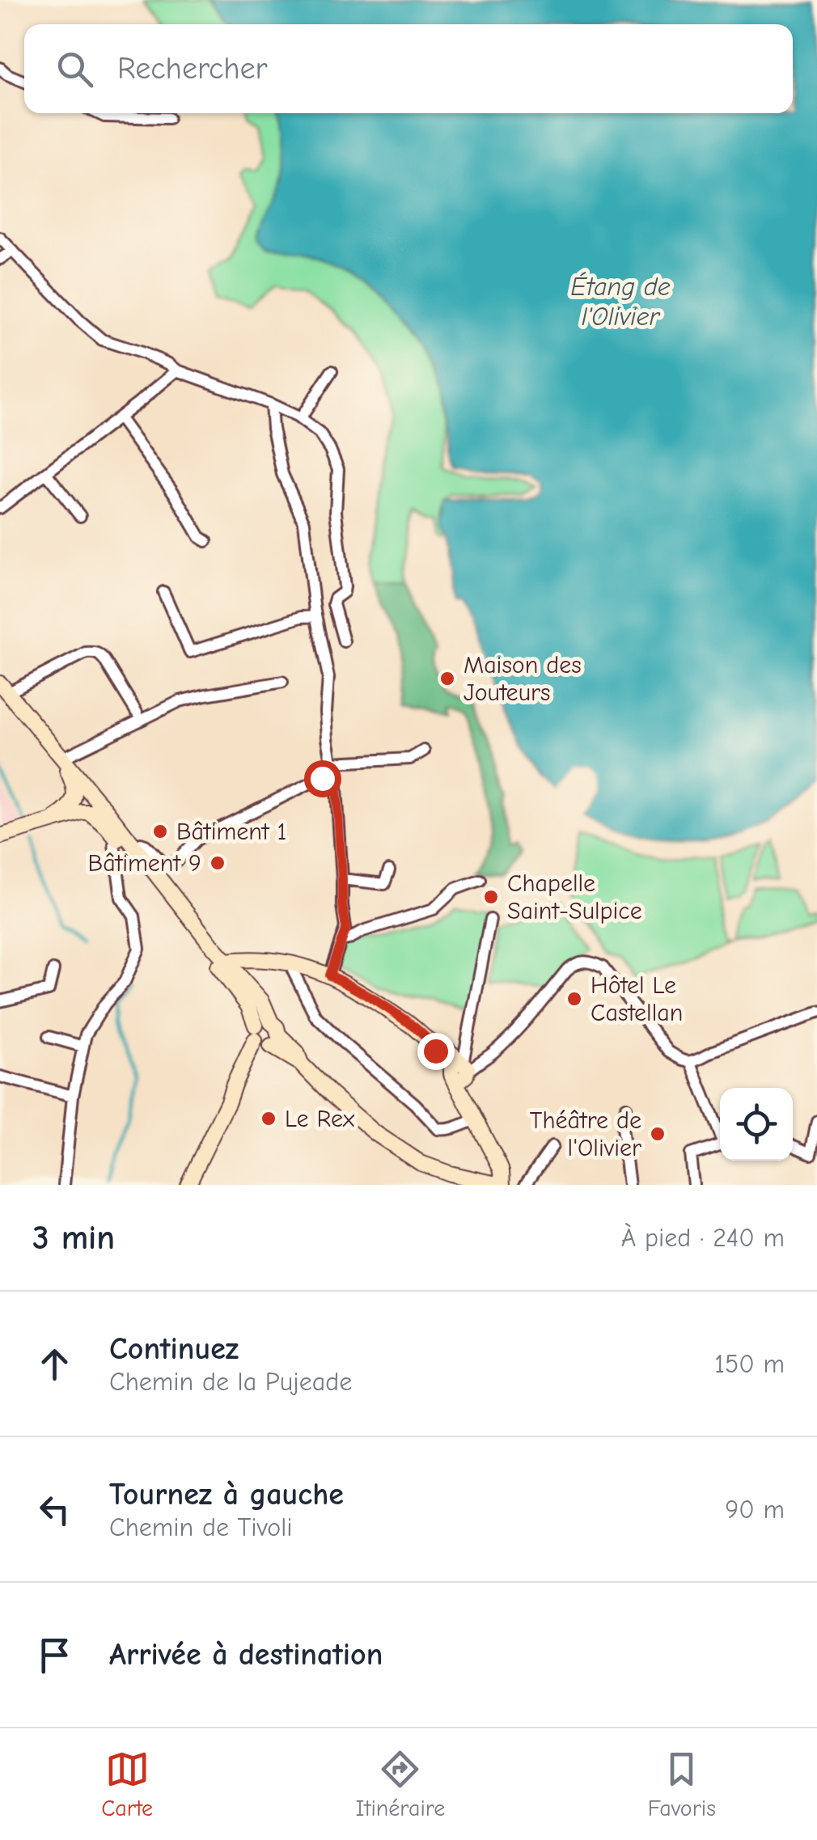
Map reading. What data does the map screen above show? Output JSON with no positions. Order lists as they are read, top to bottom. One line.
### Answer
{"water":["Étang de l'Olivier"],"places":["Maison des Jouteurs","Bâtiment 1","Bâtiment 9","Chapelle Saint-Sulpice","Hôtel Le Castellan","Le Rex","Théâtre de l'Olivier"],"page":{"search":"Rechercher","heading":["3 min","À pied · 240 m"],"list":[["Continuez","Chemin de la Pujeade","150 m"],["Tournez à gauche","Chemin de Tivoli","90 m"],"Arrivée à destination"],"nav":["Carte","Itinéraire","Favoris"]}}
